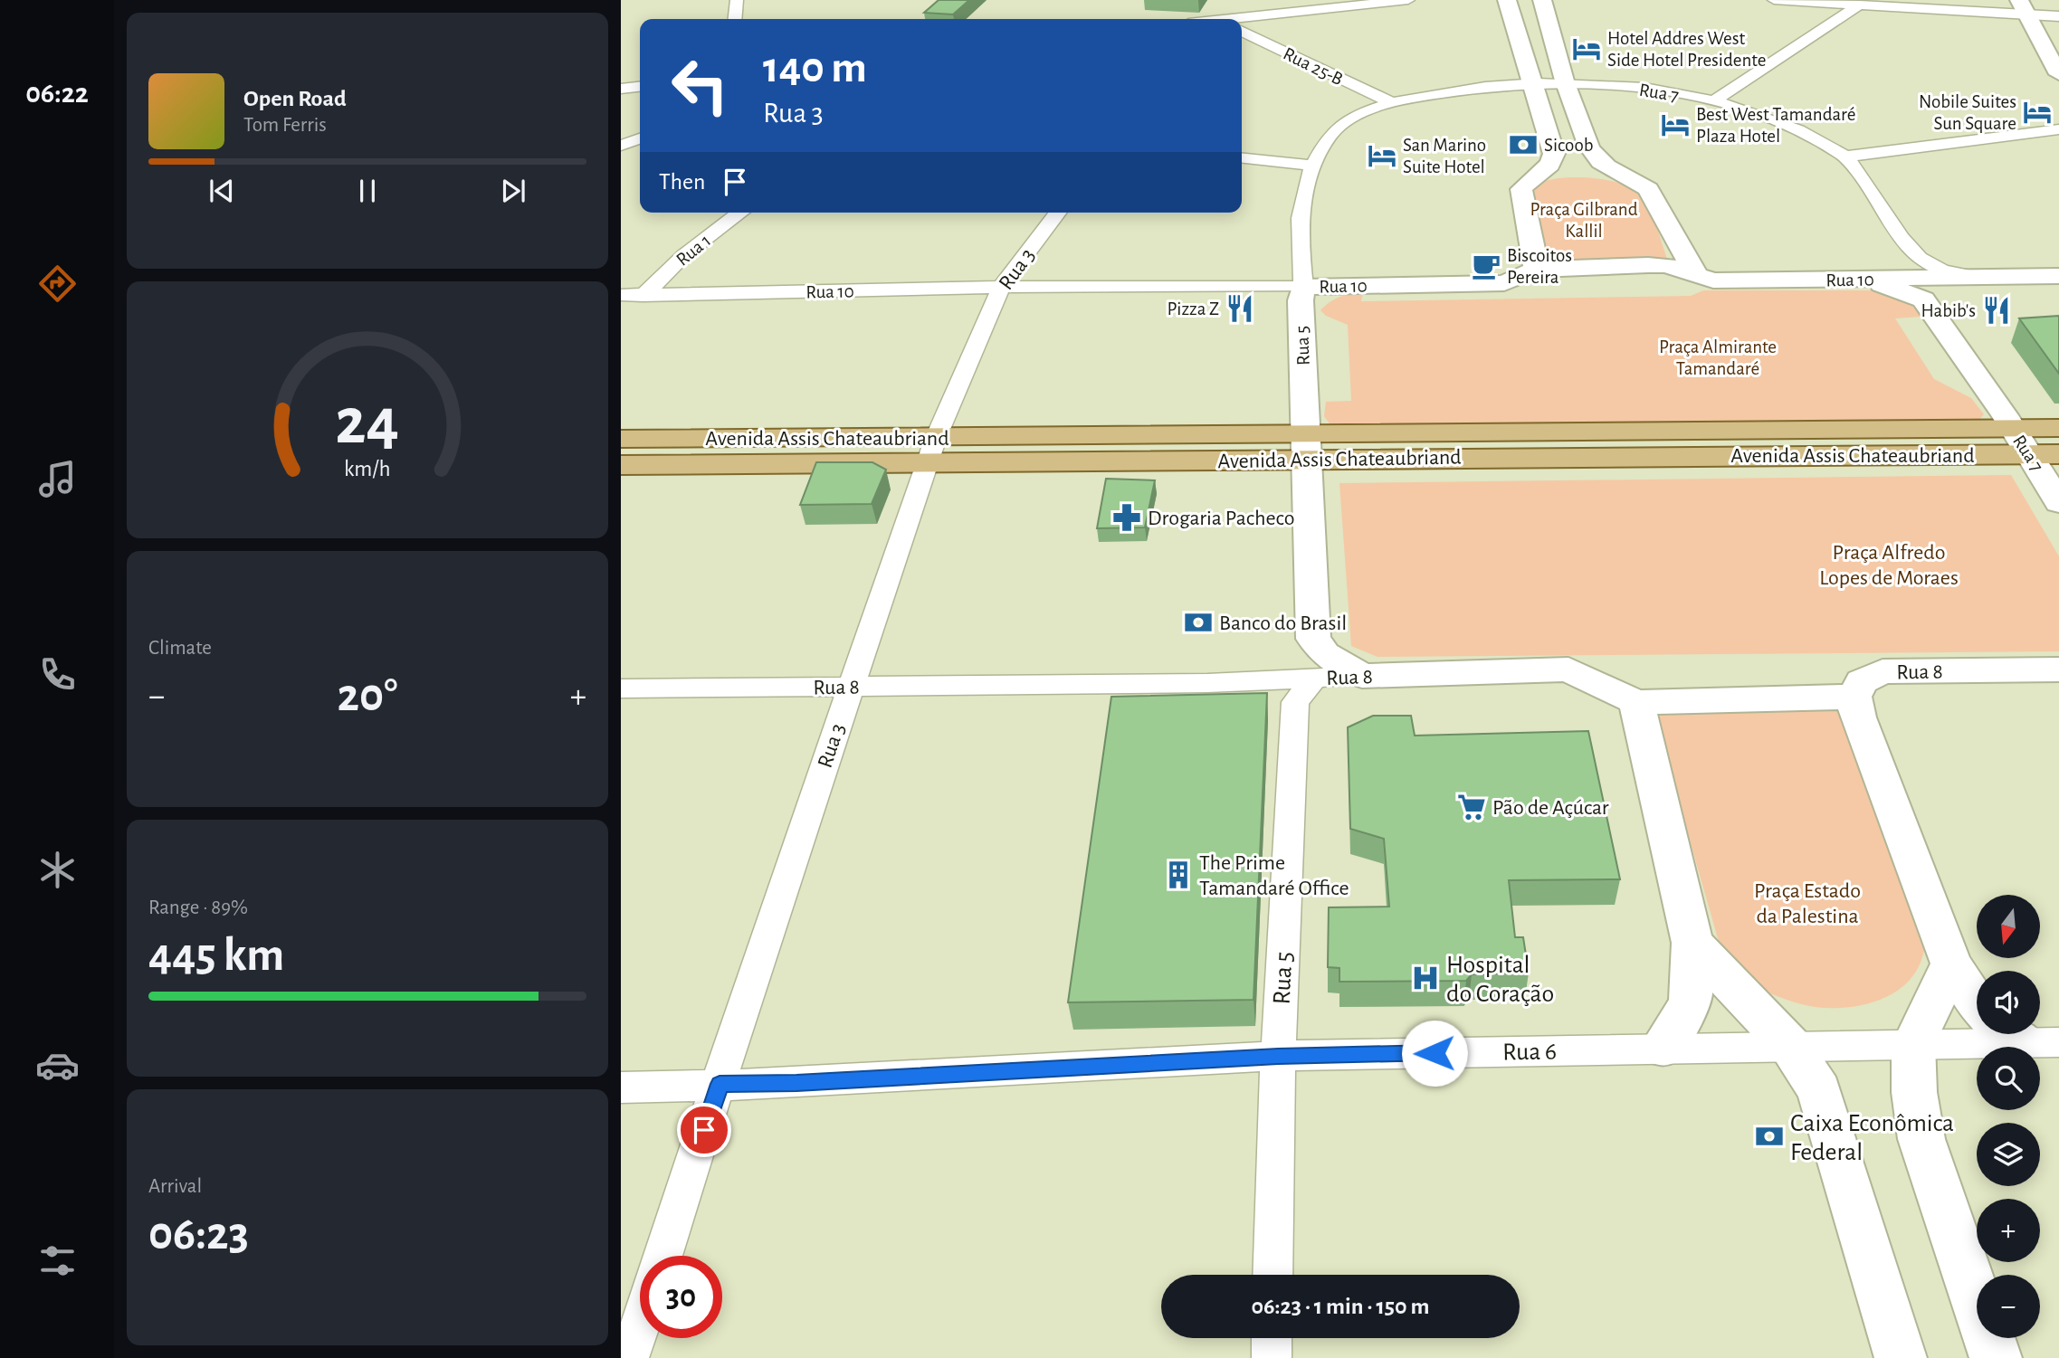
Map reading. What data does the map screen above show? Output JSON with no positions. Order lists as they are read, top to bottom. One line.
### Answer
{"streets":{"main road":["Rua 7","Rua 10","Rua 5","Avenida Assis Chateaubriand","Rua 8"],"street":["Rua 25-B","Rua 1","Rua 3","Rua 6"]},"crossings":[["Rua 25-B","Rua 5"],["Rua 7","Rua 10"],["Rua 7","Rua 5"],["Rua 7","Avenida Assis Chateaubriand"],["Rua 1","Rua 10"],["Rua 3","Rua 10"],["Rua 3","Avenida Assis Chateaubriand"],["Rua 3","Rua 8"],["Rua 3","Rua 6"],["Rua 10","Rua 5"],["Rua 5","Avenida Assis Chateaubriand"],["Rua 5","Rua 8"],["Rua 5","Rua 6"]],"parks":["Praça Gilbrand Kallil","Praça Almirante Tamandaré","Praça Alfredo Lopes de Moraes","Praça Estado da Palestina"],"places":{"hotel":["Hotel Addres West Side Hotel Presidente","Nobile Suites Sun Square","Best West Tamandaré Plaza Hotel","San Marino Suite Hotel"],"bank":["Sicoob","Banco do Brasil","Caixa Econômica Federal"],"cafe":["Biscoitos Pereira"],"restaurant":["Pizza Z","Habib's"],"pharmacy":["Drogaria Pacheco"],"supermarket":["Pão de Açúcar"],"building":["The Prime Tamandaré Office"],"hospital":["Hospital do Coração"]},"north":"bottom","page":{"tabs":"06:22","turn":["140 m","Rua 3"],"song":["Open Road","Tom Ferris"],"then":"Then","tile":["Climate",["Range · 89%","445 km"],["Arrival","06:23"]],"heat":["−","20°","+"],"map_buttons":["+","−"],"limit":"30","trip":"06:23 · 1 min · 150 m","gauge":["24","km/h"]}}
